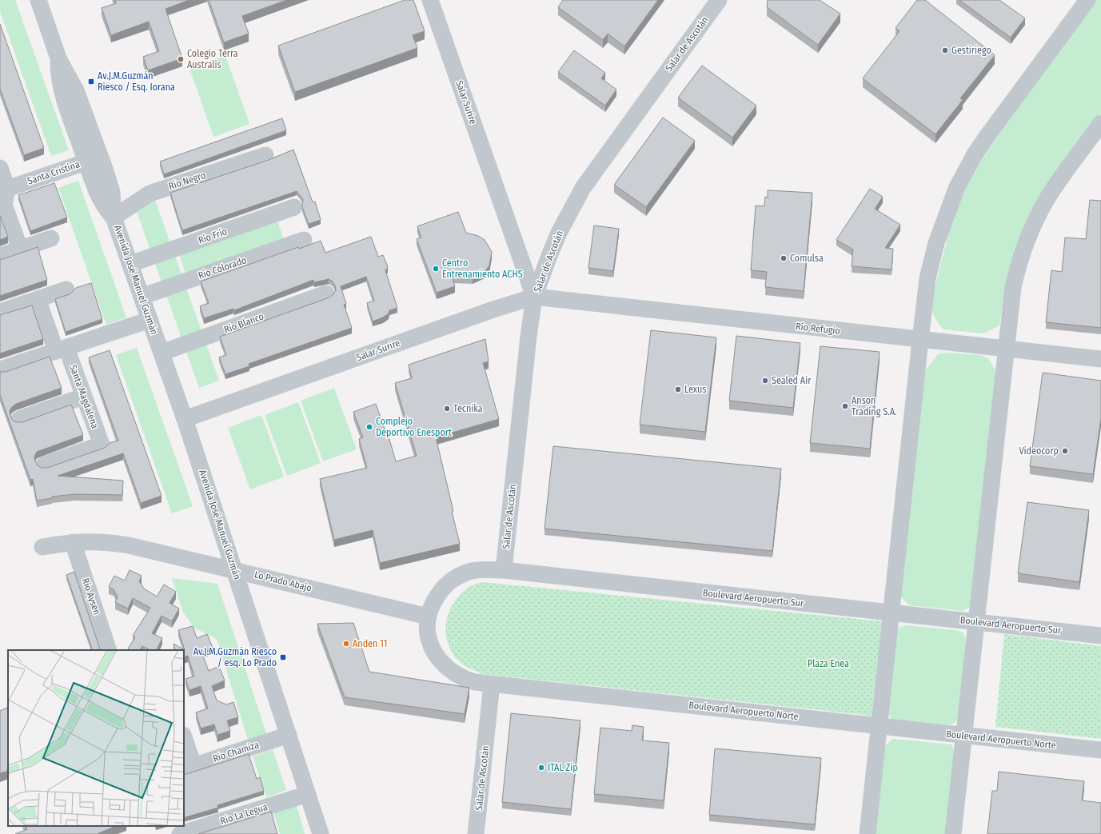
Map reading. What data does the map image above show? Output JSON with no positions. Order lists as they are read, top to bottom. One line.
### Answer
{"streets":{"street":["Salar de Ascotán","Salar Surire","Santa Cristina","Río Negro","Río Frío","Río Colorado","Avenida José Manuel Guzmán","Río Blanco","Río Refugio","Santa Magdalena","Lo Prado Abajo","Río Aysen","Boulevard Aeropuerto Sur","Boulevard Aeropuerto Norte","Río Chamiza","Río La Legua"]},"crossings":[["Salar de Ascotán","Salar Surire"],["Salar de Ascotán","Río Refugio"],["Salar de Ascotán","Boulevard Aeropuerto Sur"],["Salar de Ascotán","Boulevard Aeropuerto Norte"],["Salar Surire","Avenida José Manuel Guzmán"],["Salar Surire","Río Refugio"],["Santa Cristina","Avenida José Manuel Guzmán"],["Río Negro","Avenida José Manuel Guzmán"],["Río Frío","Avenida José Manuel Guzmán"],["Río Colorado","Avenida José Manuel Guzmán"],["Avenida José Manuel Guzmán","Río Blanco"],["Avenida José Manuel Guzmán","Lo Prado Abajo"],["Avenida José Manuel Guzmán","Río Chamiza"],["Avenida José Manuel Guzmán","Río La Legua"],["Lo Prado Abajo","Río Aysen"],["Lo Prado Abajo","Boulevard Aeropuerto Sur"],["Lo Prado Abajo","Boulevard Aeropuerto Norte"],["Boulevard Aeropuerto Sur","Boulevard Aeropuerto Norte"]],"parks":["Plaza Enea"],"places":{"other":["Gestiriego","Colegio Terra Australis","Comulsa","Centro Entrenamiento ACHS","Sealed Air","Lexus","Anson Trading S.A.","Tecnika","Complejo Deportivo Enesport","Videocorp","Anden 11","ITAL Zip"],"transit":["Av.J.M.Guzmán Riesco / Esq. Iorana","Av.J.M.Guzmán Riesco / esq. Lo Prado"]}}
